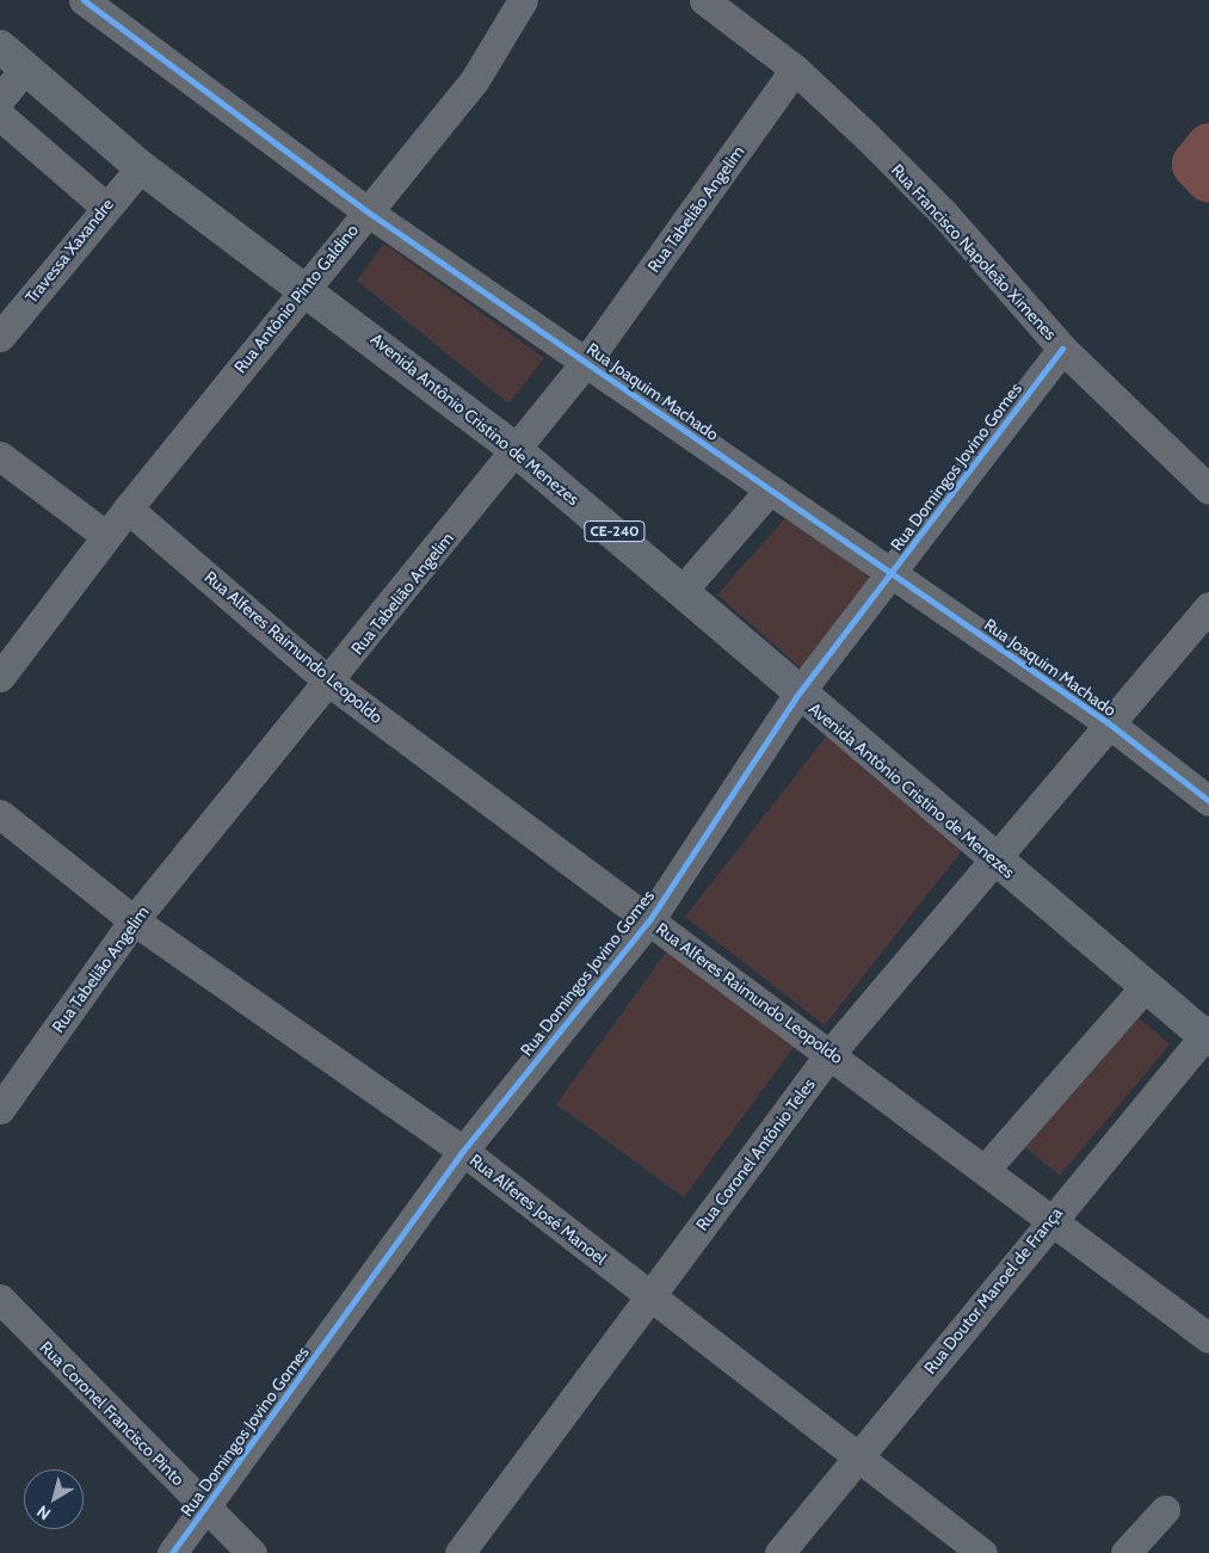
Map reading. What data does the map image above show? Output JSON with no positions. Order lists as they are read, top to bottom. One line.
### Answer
{"streets":{"main road":["Avenida Antônio Cristino de Menezes","CE-240"],"street":["Rua Tabelião Angelim","Travessa Xaxandre","Rua Francisco Napoleão Ximenes","Rua Antônio Pinto Galdino","Rua Joaquim Machado","Rua Domingos Jovino Gomes","Rua Alferes Raimundo Leopoldo","Rua Coronel Antônio Teles","Rua Alferes José Manoel","Rua Doutor Manoel de França","Rua Coronel Francisco Pinto"]},"crossings":[["Rua Tabelião Angelim","Rua Francisco Napoleão Ximenes"],["Rua Tabelião Angelim","Rua Joaquim Machado"],["Rua Tabelião Angelim","Avenida Antônio Cristino de Menezes"],["Rua Tabelião Angelim","Rua Alferes Raimundo Leopoldo"],["Rua Tabelião Angelim","Rua Alferes José Manoel"],["Travessa Xaxandre","Avenida Antônio Cristino de Menezes"],["Rua Francisco Napoleão Ximenes","Rua Domingos Jovino Gomes"],["Rua Antônio Pinto Galdino","Rua Joaquim Machado"],["Rua Antônio Pinto Galdino","Avenida Antônio Cristino de Menezes"],["Rua Antônio Pinto Galdino","Rua Alferes Raimundo Leopoldo"],["Rua Joaquim Machado","Rua Domingos Jovino Gomes"],["Rua Joaquim Machado","Rua Coronel Antônio Teles"],["Avenida Antônio Cristino de Menezes","Rua Domingos Jovino Gomes"],["Avenida Antônio Cristino de Menezes","Rua Coronel Antônio Teles"],["Avenida Antônio Cristino de Menezes","Rua Doutor Manoel de França"],["Rua Domingos Jovino Gomes","Rua Alferes Raimundo Leopoldo"],["Rua Domingos Jovino Gomes","Rua Alferes José Manoel"],["Rua Domingos Jovino Gomes","Rua Coronel Francisco Pinto"],["Rua Alferes Raimundo Leopoldo","Rua Coronel Antônio Teles"],["Rua Alferes Raimundo Leopoldo","Rua Doutor Manoel de França"],["Rua Coronel Antônio Teles","Rua Alferes José Manoel"],["Rua Alferes José Manoel","Rua Doutor Manoel de França"]],"north":"bottom left"}
